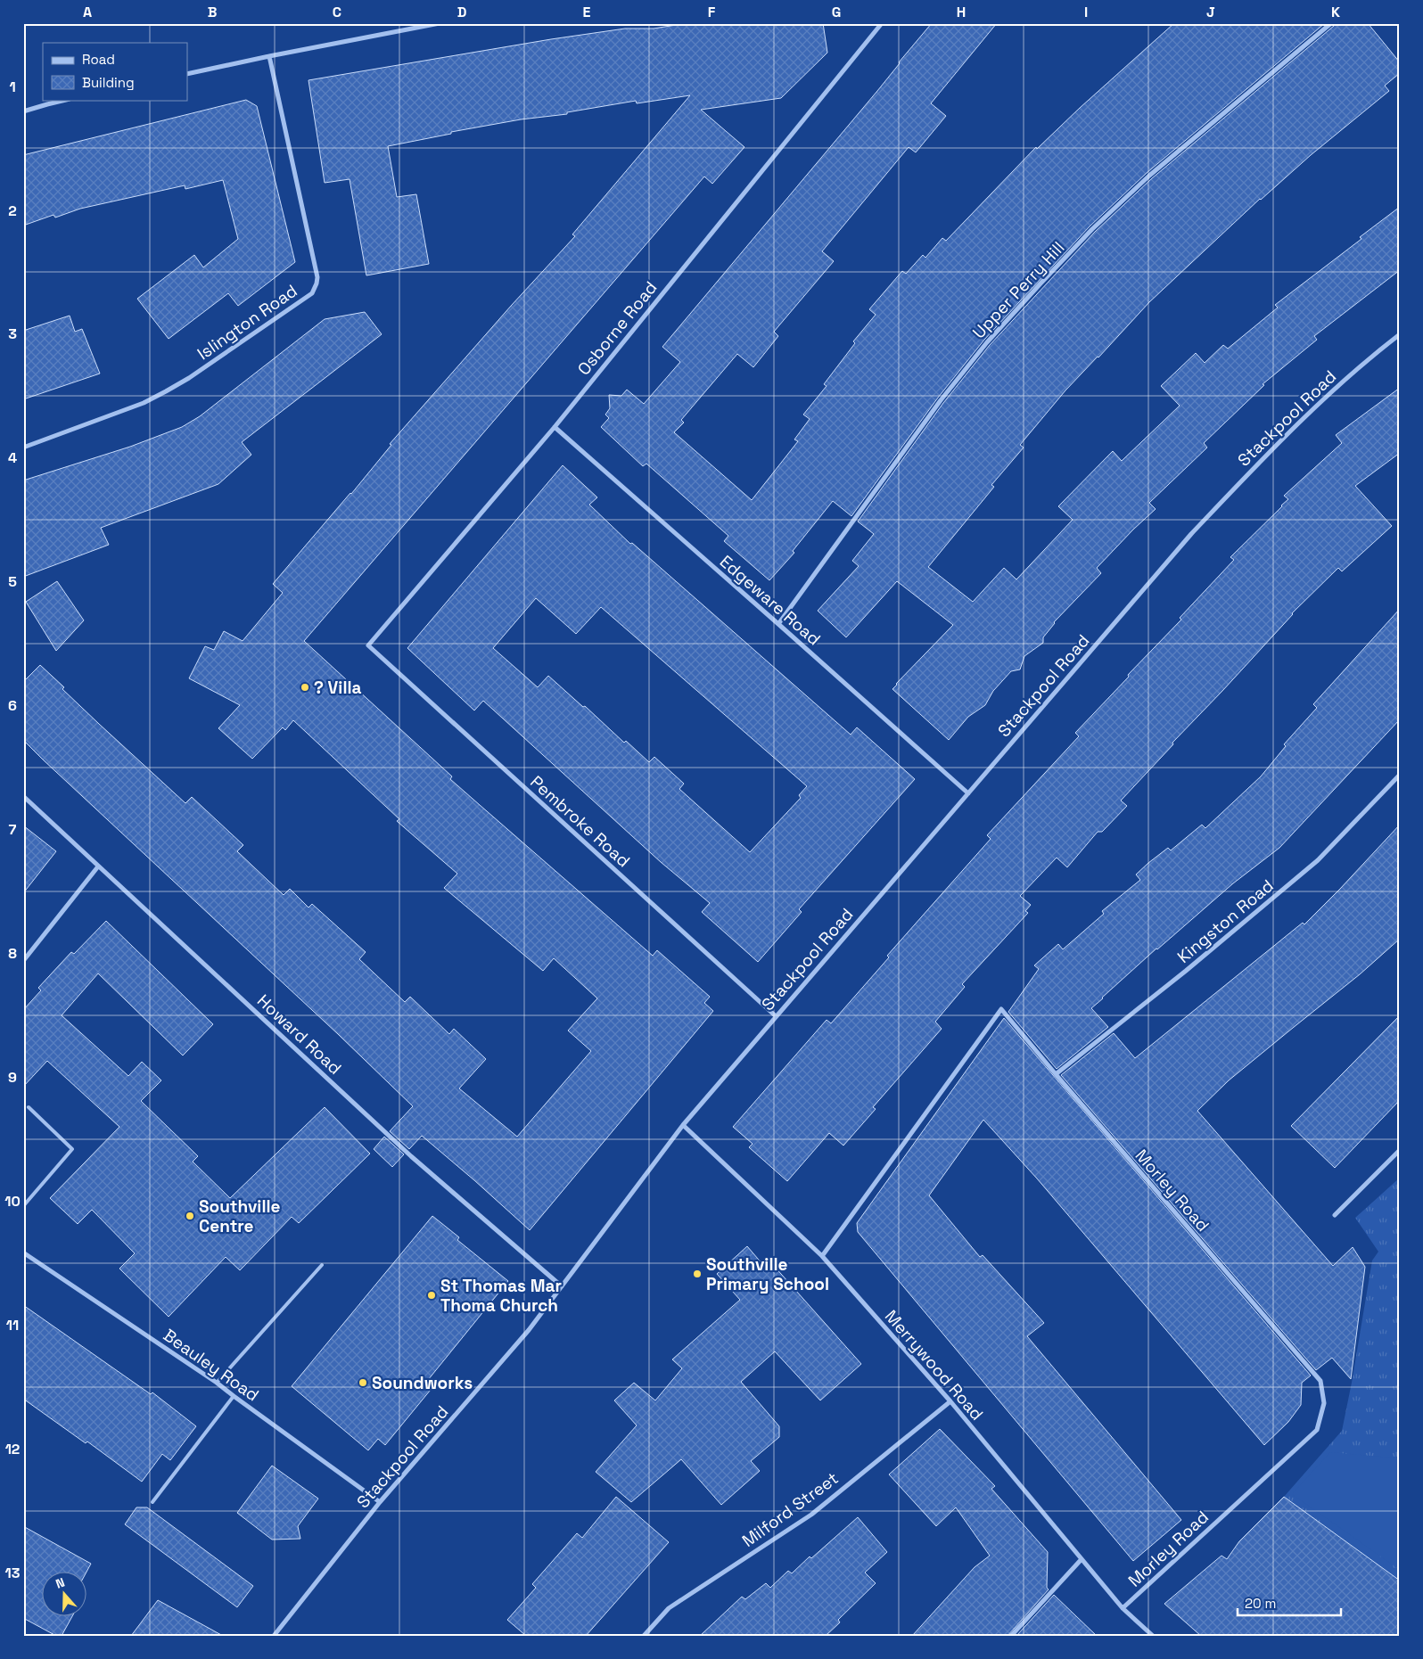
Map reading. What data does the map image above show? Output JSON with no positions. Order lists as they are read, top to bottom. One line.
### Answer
{"streets":{"street":["Upper Perry Hill","Islington Road","Osborne Road","Stackpool Road","Edgeware Road","Pembroke Road","Kingston Road","Howard Road","Morley Road","Beauley Road","Merrywood Road","Milford Street"]},"crossings":[["Upper Perry Hill","Edgeware Road"],["Osborne Road","Edgeware Road"],["Osborne Road","Pembroke Road"],["Stackpool Road","Edgeware Road"],["Stackpool Road","Pembroke Road"],["Stackpool Road","Howard Road"],["Stackpool Road","Beauley Road"],["Stackpool Road","Merrywood Road"],["Kingston Road","Morley Road"],["Morley Road","Merrywood Road"],["Merrywood Road","Milford Street"]],"places":["? Villa","Southville Centre","Southville Primary School","St Thomas Mar Thoma Church","Soundworks"],"legend":["Road","Building"],"scale_bar":"20 m","north":"top","grid":{"columns":["A","B","C","D","E","F","G","H","I","J","K"],"rows":["1","2","3","4","5","6","7","8","9","10","11","12","13"]}}
